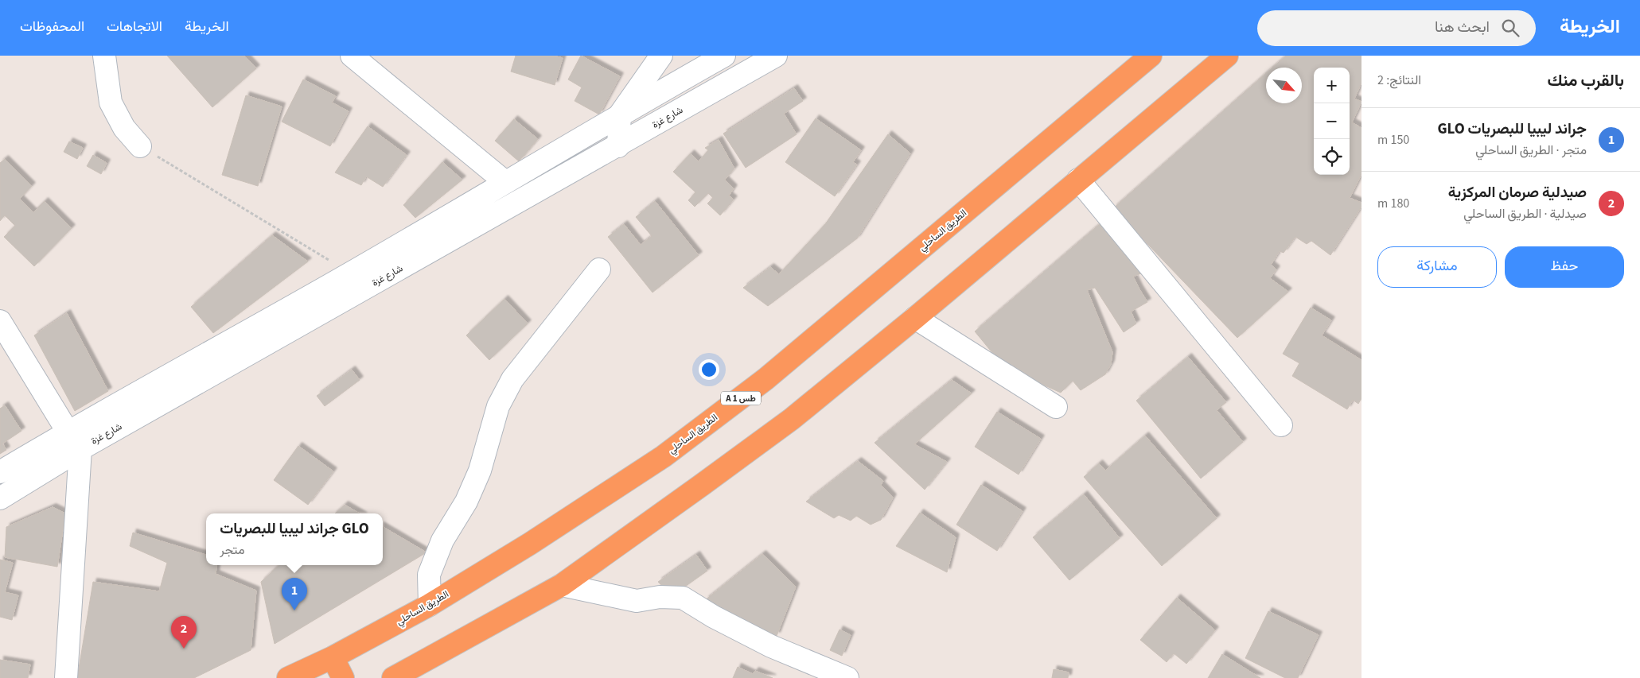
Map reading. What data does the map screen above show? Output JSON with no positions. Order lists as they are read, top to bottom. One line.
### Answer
{"streets":{"highway":["الطريق الساحلي","A 1 طس"],"street":["شارع غزة"]},"north":"bottom right","page":{"header":"الخريطة","search":"ابحث هنا","nav":["الخريطة","الاتجاهات","المحفوظات"],"heading":["بالقرب منك","النتائج: 2"],"map_buttons":["+","−"],"list":[{"mark":"1","name":"جراند ليبيا للبصريات GLO","note":"متجر · الطريق الساحلي","value":"150 m"},{"mark":"2","name":"صيدلية صرمان المركزية","note":"صيدلية · الطريق الساحلي","value":"180 m"}],"buttons":["حفظ","مشاركة"],"popup":["جراند ليبيا للبصريات GLO","متجر"],"pins":["1","2"]}}
